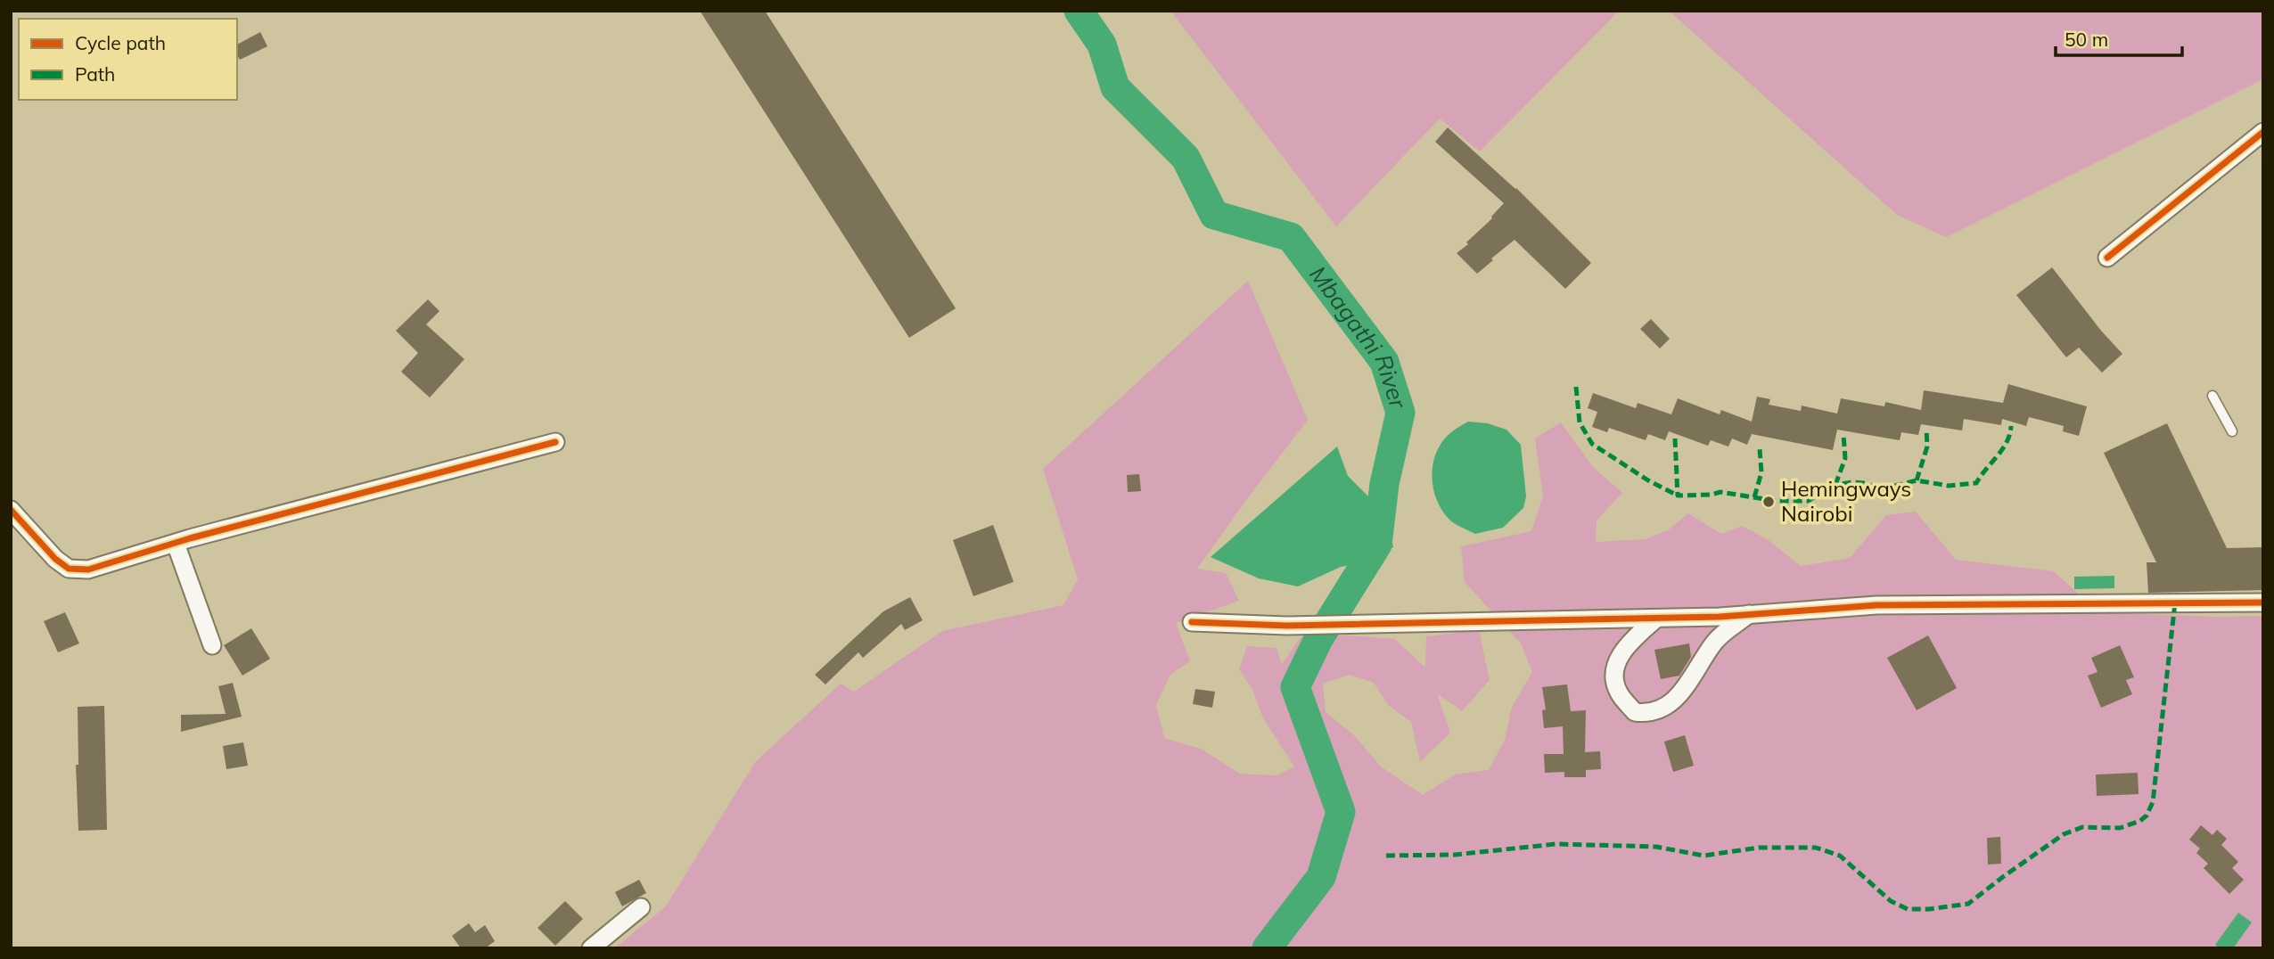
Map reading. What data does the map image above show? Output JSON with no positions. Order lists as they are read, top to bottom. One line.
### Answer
{"water":["Mbagathi River"],"places":["Hemingways Nairobi"],"legend":["Cycle path","Path"],"scale_bar":"50 m"}
